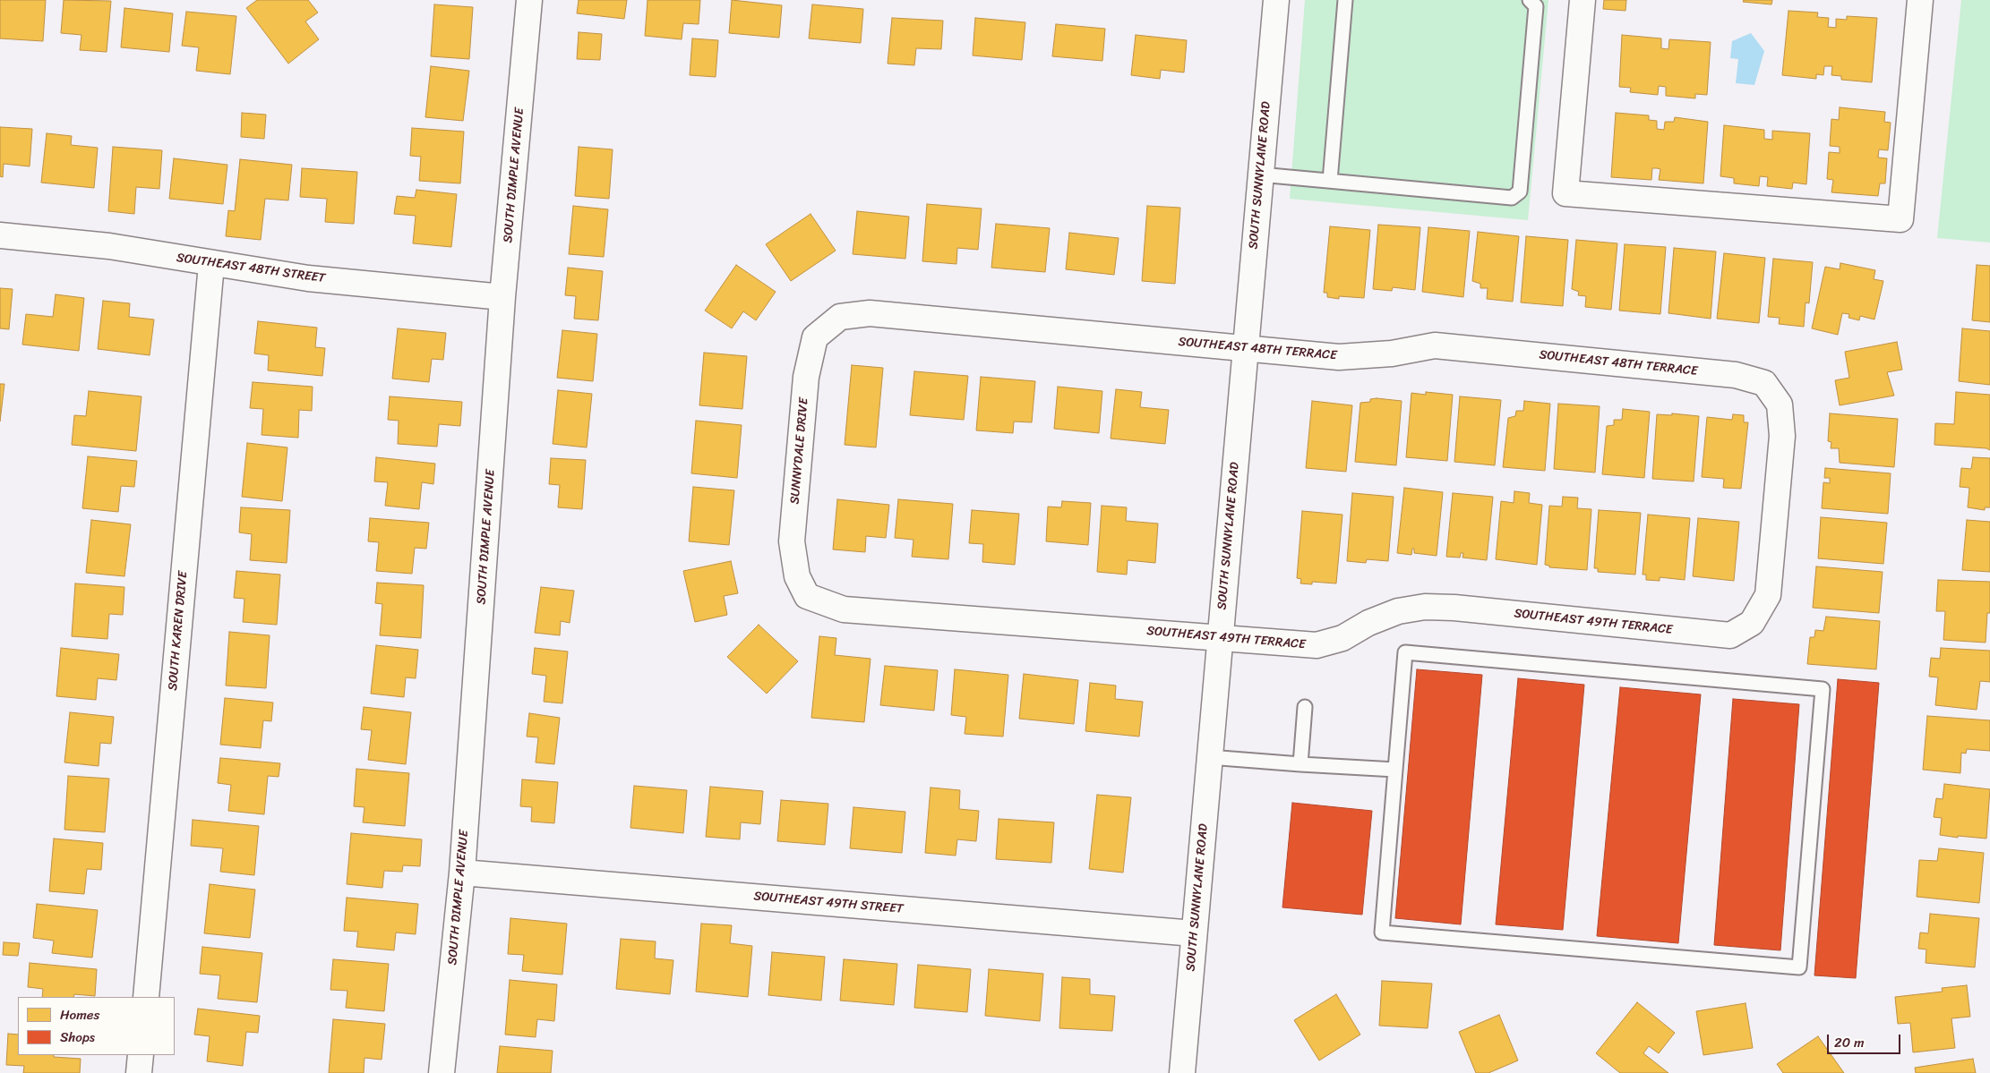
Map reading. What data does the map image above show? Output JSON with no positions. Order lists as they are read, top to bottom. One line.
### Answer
{"streets":{"street":["SOUTH DIMPLE AVENUE","SOUTH SUNNYLANE ROAD","SOUTHEAST 48TH STREET","SOUTHEAST 48TH TERRACE","SUNNYDALE DRIVE","SOUTHEAST 49TH TERRACE","SOUTH KAREN DRIVE","SOUTHEAST 49TH STREET"]},"crossings":[["SOUTH DIMPLE AVENUE","SOUTHEAST 48TH STREET"],["SOUTH DIMPLE AVENUE","SOUTHEAST 49TH STREET"],["SOUTH SUNNYLANE ROAD","SOUTHEAST 48TH TERRACE"],["SOUTH SUNNYLANE ROAD","SOUTHEAST 49TH TERRACE"],["SOUTH SUNNYLANE ROAD","SOUTHEAST 49TH STREET"],["SOUTHEAST 48TH STREET","SOUTH KAREN DRIVE"],["SOUTHEAST 48TH TERRACE","SUNNYDALE DRIVE"],["SOUTHEAST 48TH TERRACE","SOUTHEAST 49TH TERRACE"],["SUNNYDALE DRIVE","SOUTHEAST 49TH TERRACE"]],"legend":["Homes","Shops"],"scale_bar":"20 m"}
